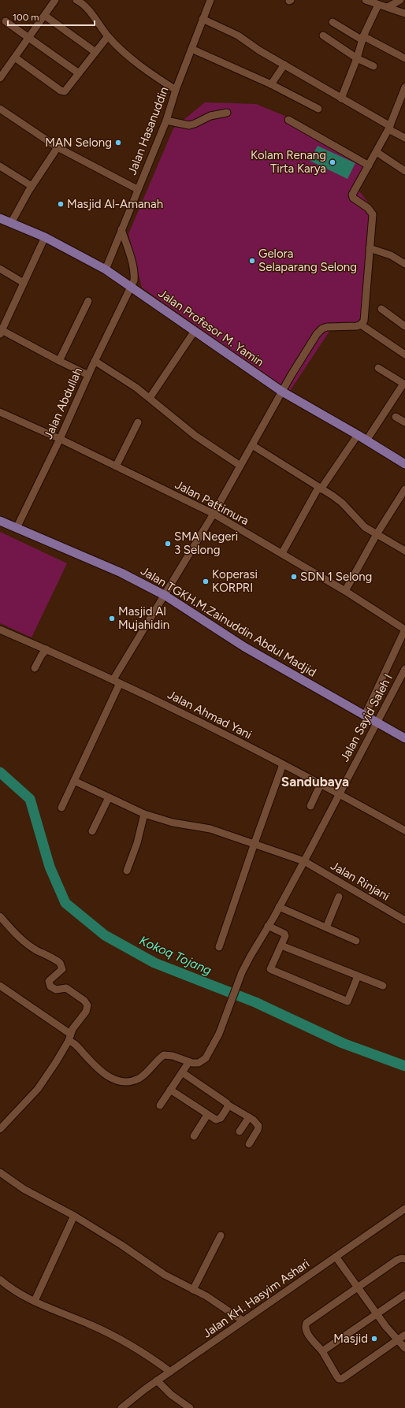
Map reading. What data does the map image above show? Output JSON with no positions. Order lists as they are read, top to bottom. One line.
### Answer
{"streets":{"main road":["Jalan Profesor M. Yamin","Jalan TGKH.M.Zainuddin Abdul Madjid"],"street":["Jalan Hasanuddin","Jalan Abdullah","Jalan Pattimura","Jalan Ahmad Yani","Jalan Sayid Saleh I","Jalan Rinjani","Jalan KH. Hasyim Ashari"]},"crossings":[["Jalan Hasanuddin","Jalan Profesor M. Yamin"],["Jalan Hasanuddin","Jalan Abdullah"],["Jalan Profesor M. Yamin","Jalan Abdullah"],["Jalan Abdullah","Jalan Pattimura"],["Jalan Abdullah","Jalan TGKH.M.Zainuddin Abdul Madjid"],["Jalan TGKH.M.Zainuddin Abdul Madjid","Jalan Sayid Saleh I"],["Jalan Ahmad Yani","Jalan Sayid Saleh I"],["Jalan Sayid Saleh I","Jalan Rinjani"]],"districts":["Sandubaya"],"water":["Kokoq Tojang"],"places":["MAN Selong","Kolam Renang Tirta Karya","Masjid Al-Amanah","Gelora Selaparang Selong","SMA Negeri 3 Selong","SDN 1 Selong","Koperasi KORPRI","Masjid Al Mujahidin","Masjid"],"scale_bar":"100 m"}
